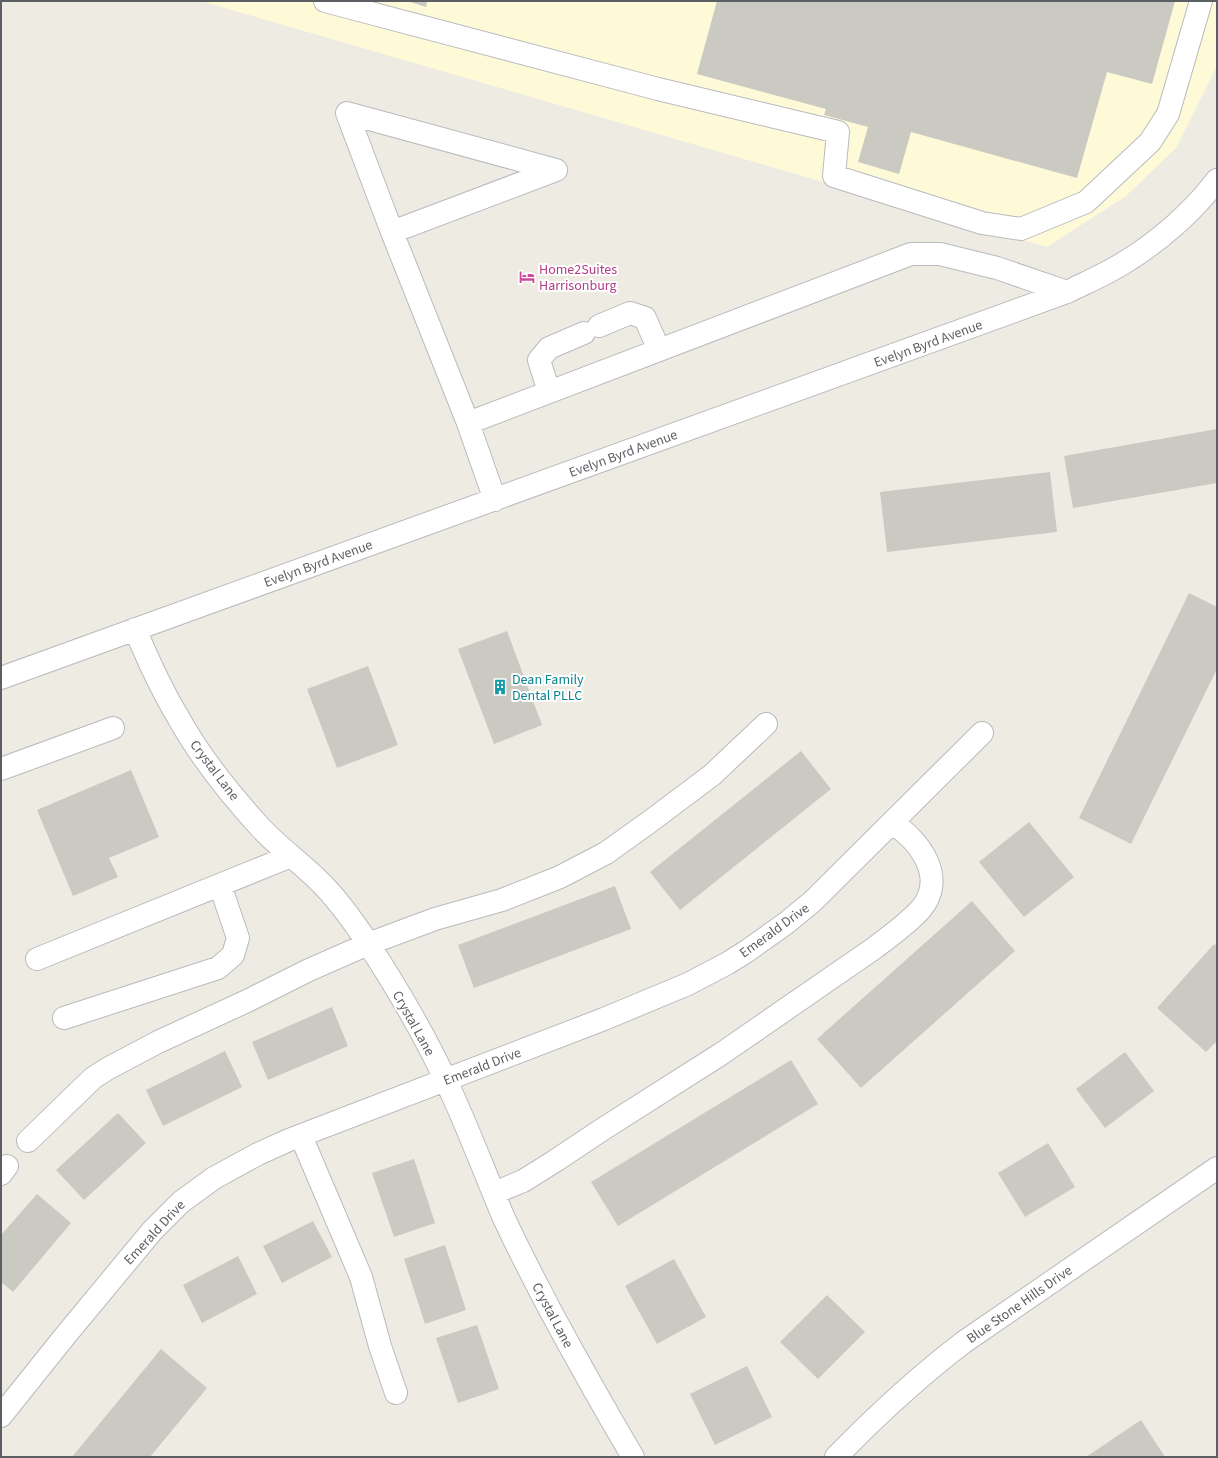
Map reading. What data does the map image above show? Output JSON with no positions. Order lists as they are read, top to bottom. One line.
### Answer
{"streets":{"street":["Evelyn Byrd Avenue","Crystal Lane","Emerald Drive","Blue Stone Hills Drive"]},"crossings":[["Evelyn Byrd Avenue","Crystal Lane"],["Crystal Lane","Emerald Drive"]],"places":{"hotel":["Home2Suites Harrisonburg"],"building":["Dean Family Dental PLLC"]}}
